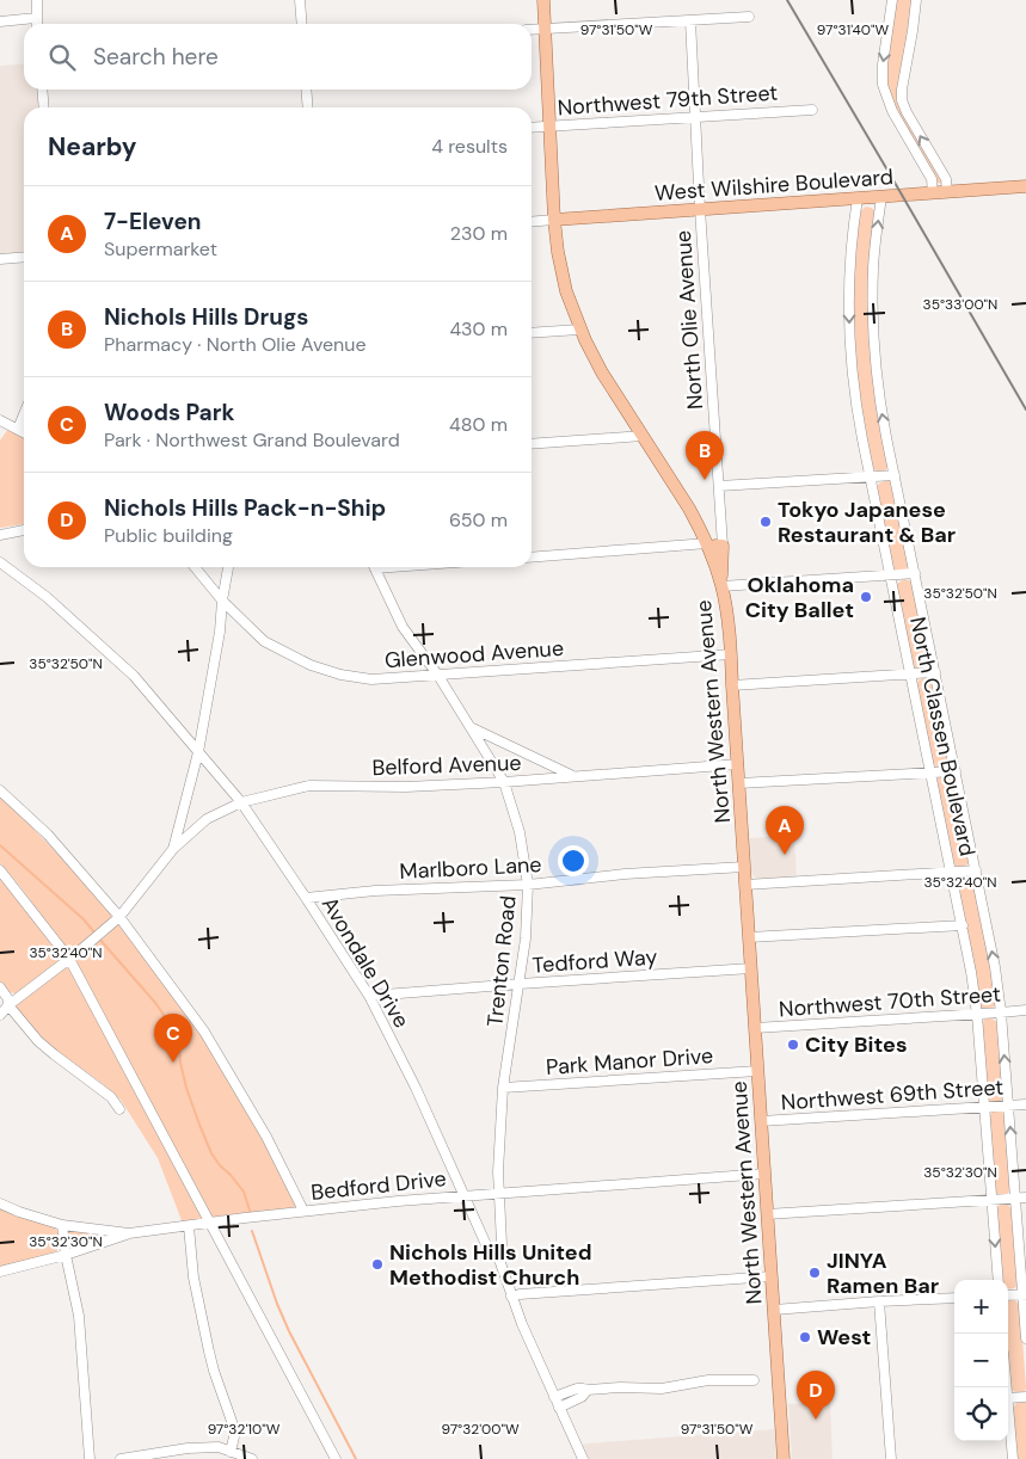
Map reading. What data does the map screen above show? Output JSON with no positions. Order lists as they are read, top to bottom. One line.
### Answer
{"streets":{"main road":["West Wilshire Boulevard","North Western Avenue"],"street":["Northwest 79th Street","North Olie Avenue","Glenwood Avenue","North Classen Boulevard","Belford Avenue","Marlboro Lane","Trenton Road","Tedford Way","Avondale Drive","Northwest 70th Street","Park Manor Drive","Northwest 69th Street","Bedford Drive"]},"crossings":[["Northwest 79th Street","North Olie Avenue"],["Northwest 79th Street","North Western Avenue"],["West Wilshire Boulevard","North Olie Avenue"],["West Wilshire Boulevard","North Western Avenue"],["West Wilshire Boulevard","North Classen Boulevard"],["Glenwood Avenue","North Western Avenue"],["Glenwood Avenue","Trenton Road"],["North Western Avenue","Belford Avenue"],["North Western Avenue","Marlboro Lane"],["North Western Avenue","Tedford Way"],["North Western Avenue","Northwest 70th Street"],["North Western Avenue","Park Manor Drive"],["North Western Avenue","Northwest 69th Street"],["North Western Avenue","Bedford Drive"],["North Classen Boulevard","Northwest 70th Street"],["North Classen Boulevard","Northwest 69th Street"],["Belford Avenue","Trenton Road"],["Belford Avenue","Avondale Drive"],["Marlboro Lane","Trenton Road"],["Marlboro Lane","Avondale Drive"],["Trenton Road","Tedford Way"],["Trenton Road","Avondale Drive"],["Trenton Road","Park Manor Drive"],["Trenton Road","Bedford Drive"],["Tedford Way","Avondale Drive"],["Avondale Drive","Bedford Drive"]],"places":["Tokyo Japanese Restaurant & Bar","Oklahoma City Ballet","City Bites","Nichols Hills United Methodist Church","JINYA Ramen Bar","West"],"page":{"search":"Search here","heading":["Nearby","4 results"],"list":[{"mark":"A","name":"7-Eleven","note":"Supermarket","value":"230 m"},{"mark":"B","name":"Nichols Hills Drugs","note":"Pharmacy · North Olie Avenue","value":"430 m"},{"mark":"C","name":"Woods Park","note":"Park · Northwest Grand Boulevard","value":"480 m"},{"mark":"D","name":"Nichols Hills Pack-n-Ship","note":"Public building","value":"650 m"}],"pins":["B","A","C","D"],"map_buttons":["+","−"]},"coordinates":["97°31'50\"W","97°31'40\"W","35°33'00\"N","35°32'50\"N","35°32'40\"N","35°32'30\"N","97°32'10\"W","97°32'00\"W"]}
